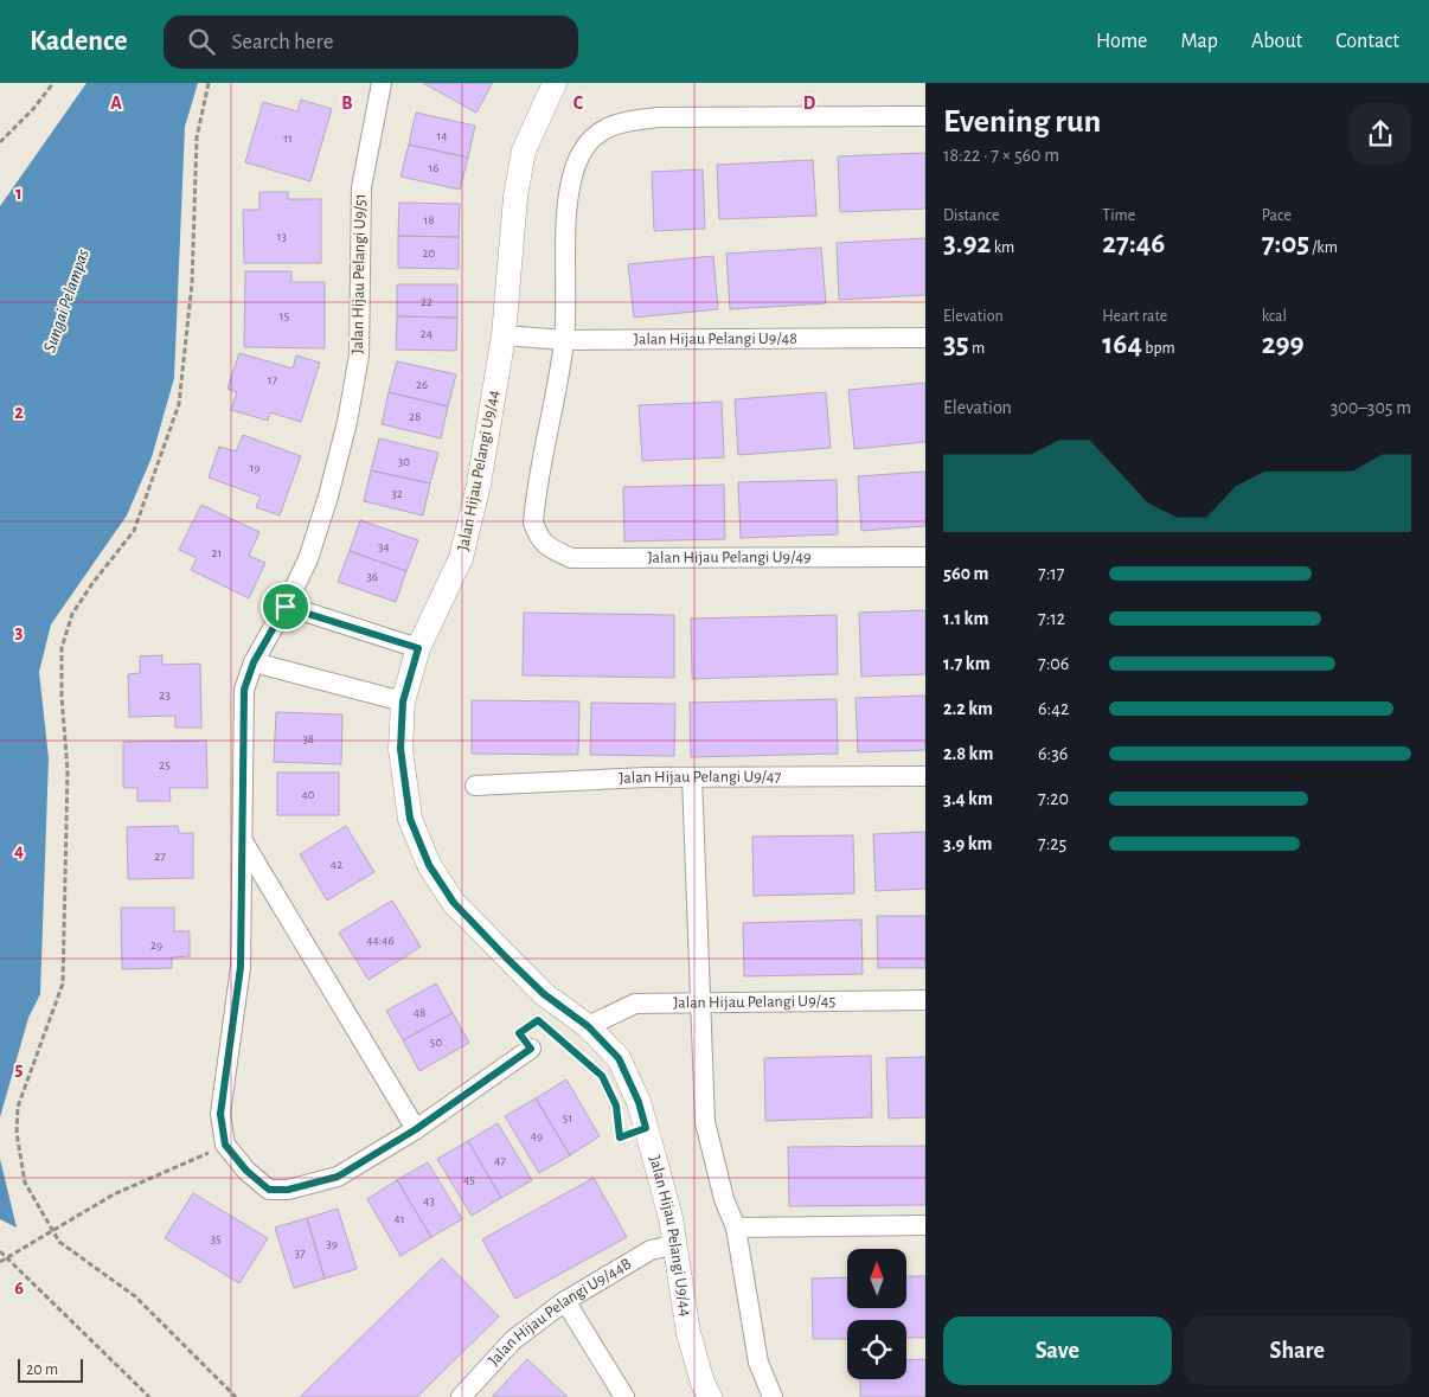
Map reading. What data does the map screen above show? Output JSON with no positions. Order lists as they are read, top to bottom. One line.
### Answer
{"streets":{"street":["Jalan Hijau Pelangi U9/51","Jalan Hijau Pelangi U9/48","Jalan Hijau Pelangi U9/44","Jalan Hijau Pelangi U9/49","Jalan Hijau Pelangi U9/47","Jalan Hijau Pelangi U9/45","Jalan Hijau Pelangi U9/44B"]},"crossings":[["Jalan Hijau Pelangi U9/48","Jalan Hijau Pelangi U9/44"],["Jalan Hijau Pelangi U9/48","Jalan Hijau Pelangi U9/49"],["Jalan Hijau Pelangi U9/44","Jalan Hijau Pelangi U9/45"],["Jalan Hijau Pelangi U9/44","Jalan Hijau Pelangi U9/44B"]],"water":["Sungai Pelampas"],"house_numbers":["14","11","16","18","13","20","22","15","24","17","26","28","30","19","32","34","21","36","23","38","25","40","27","42","44:46","29","48","50","51","49","47","45","43","41","35","39","37"],"scale_bar":"20 m","north":"top","page":{"header":"Kadence","search":"Search here","nav":["Home","Map","About","Contact"],"heading":["Evening run","18:22 · 7 × 560 m"],"stats":[["Distance","3.92 km"],["Time","27:46"],["Pace","7:05 /km"],["Elevation","35 m"],["Heart rate","164 bpm"],["kcal","299"]],"chart":["Elevation","300–305 m"],"list":[{"name":"560 m","note":"7:17"},{"name":"1.1 km","note":"7:12"},{"name":"1.7 km","note":"7:06"},{"name":"2.2 km","note":"6:42"},{"name":"2.8 km","note":"6:36"},{"name":"3.4 km","note":"7:20"},{"name":"3.9 km","note":"7:25"}],"buttons":["Save","Share"],"scale":"20 m"},"grid":{"columns":["A","B","C","D"],"rows":["1","2","3","4","5","6"]}}
